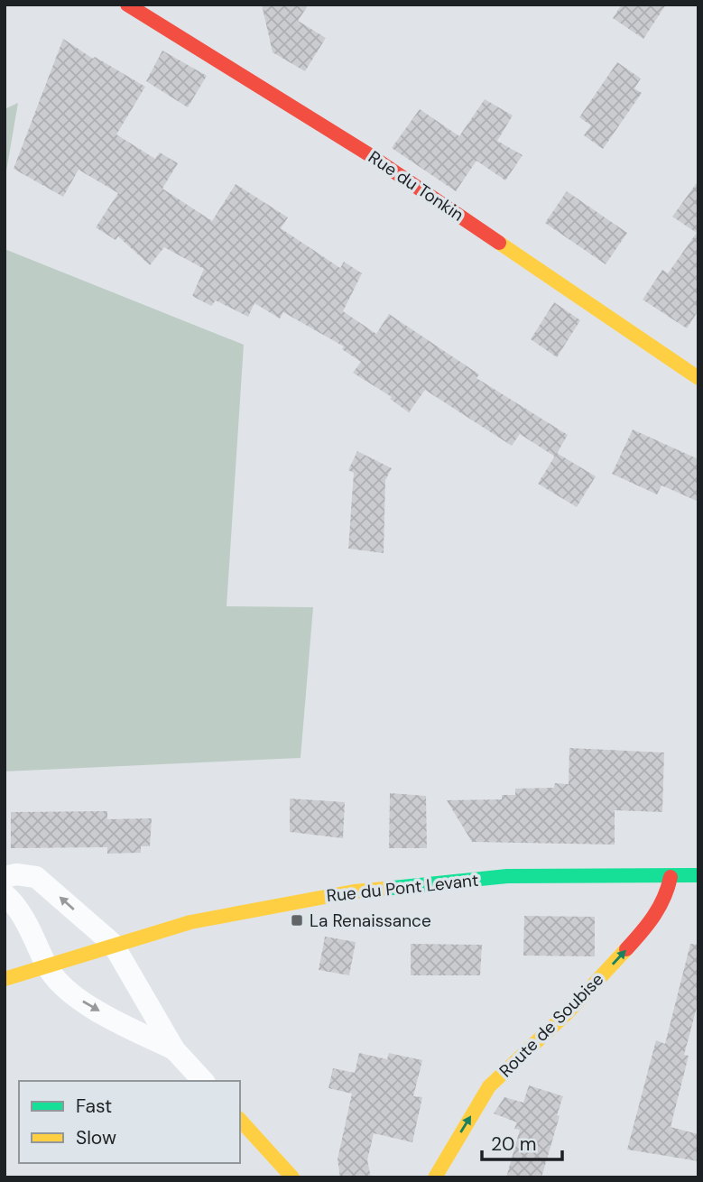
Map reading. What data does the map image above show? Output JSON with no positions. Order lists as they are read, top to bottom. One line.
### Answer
{"streets":{"street":["Rue du Tonkin","Rue du Pont Levant","Route de Soubise"]},"crossings":[["Rue du Pont Levant","Route de Soubise"]],"one_way":["Route de Soubise"],"places":{"transit":["La Renaissance"]},"legend":["Fast","Slow"],"scale_bar":"20 m"}
